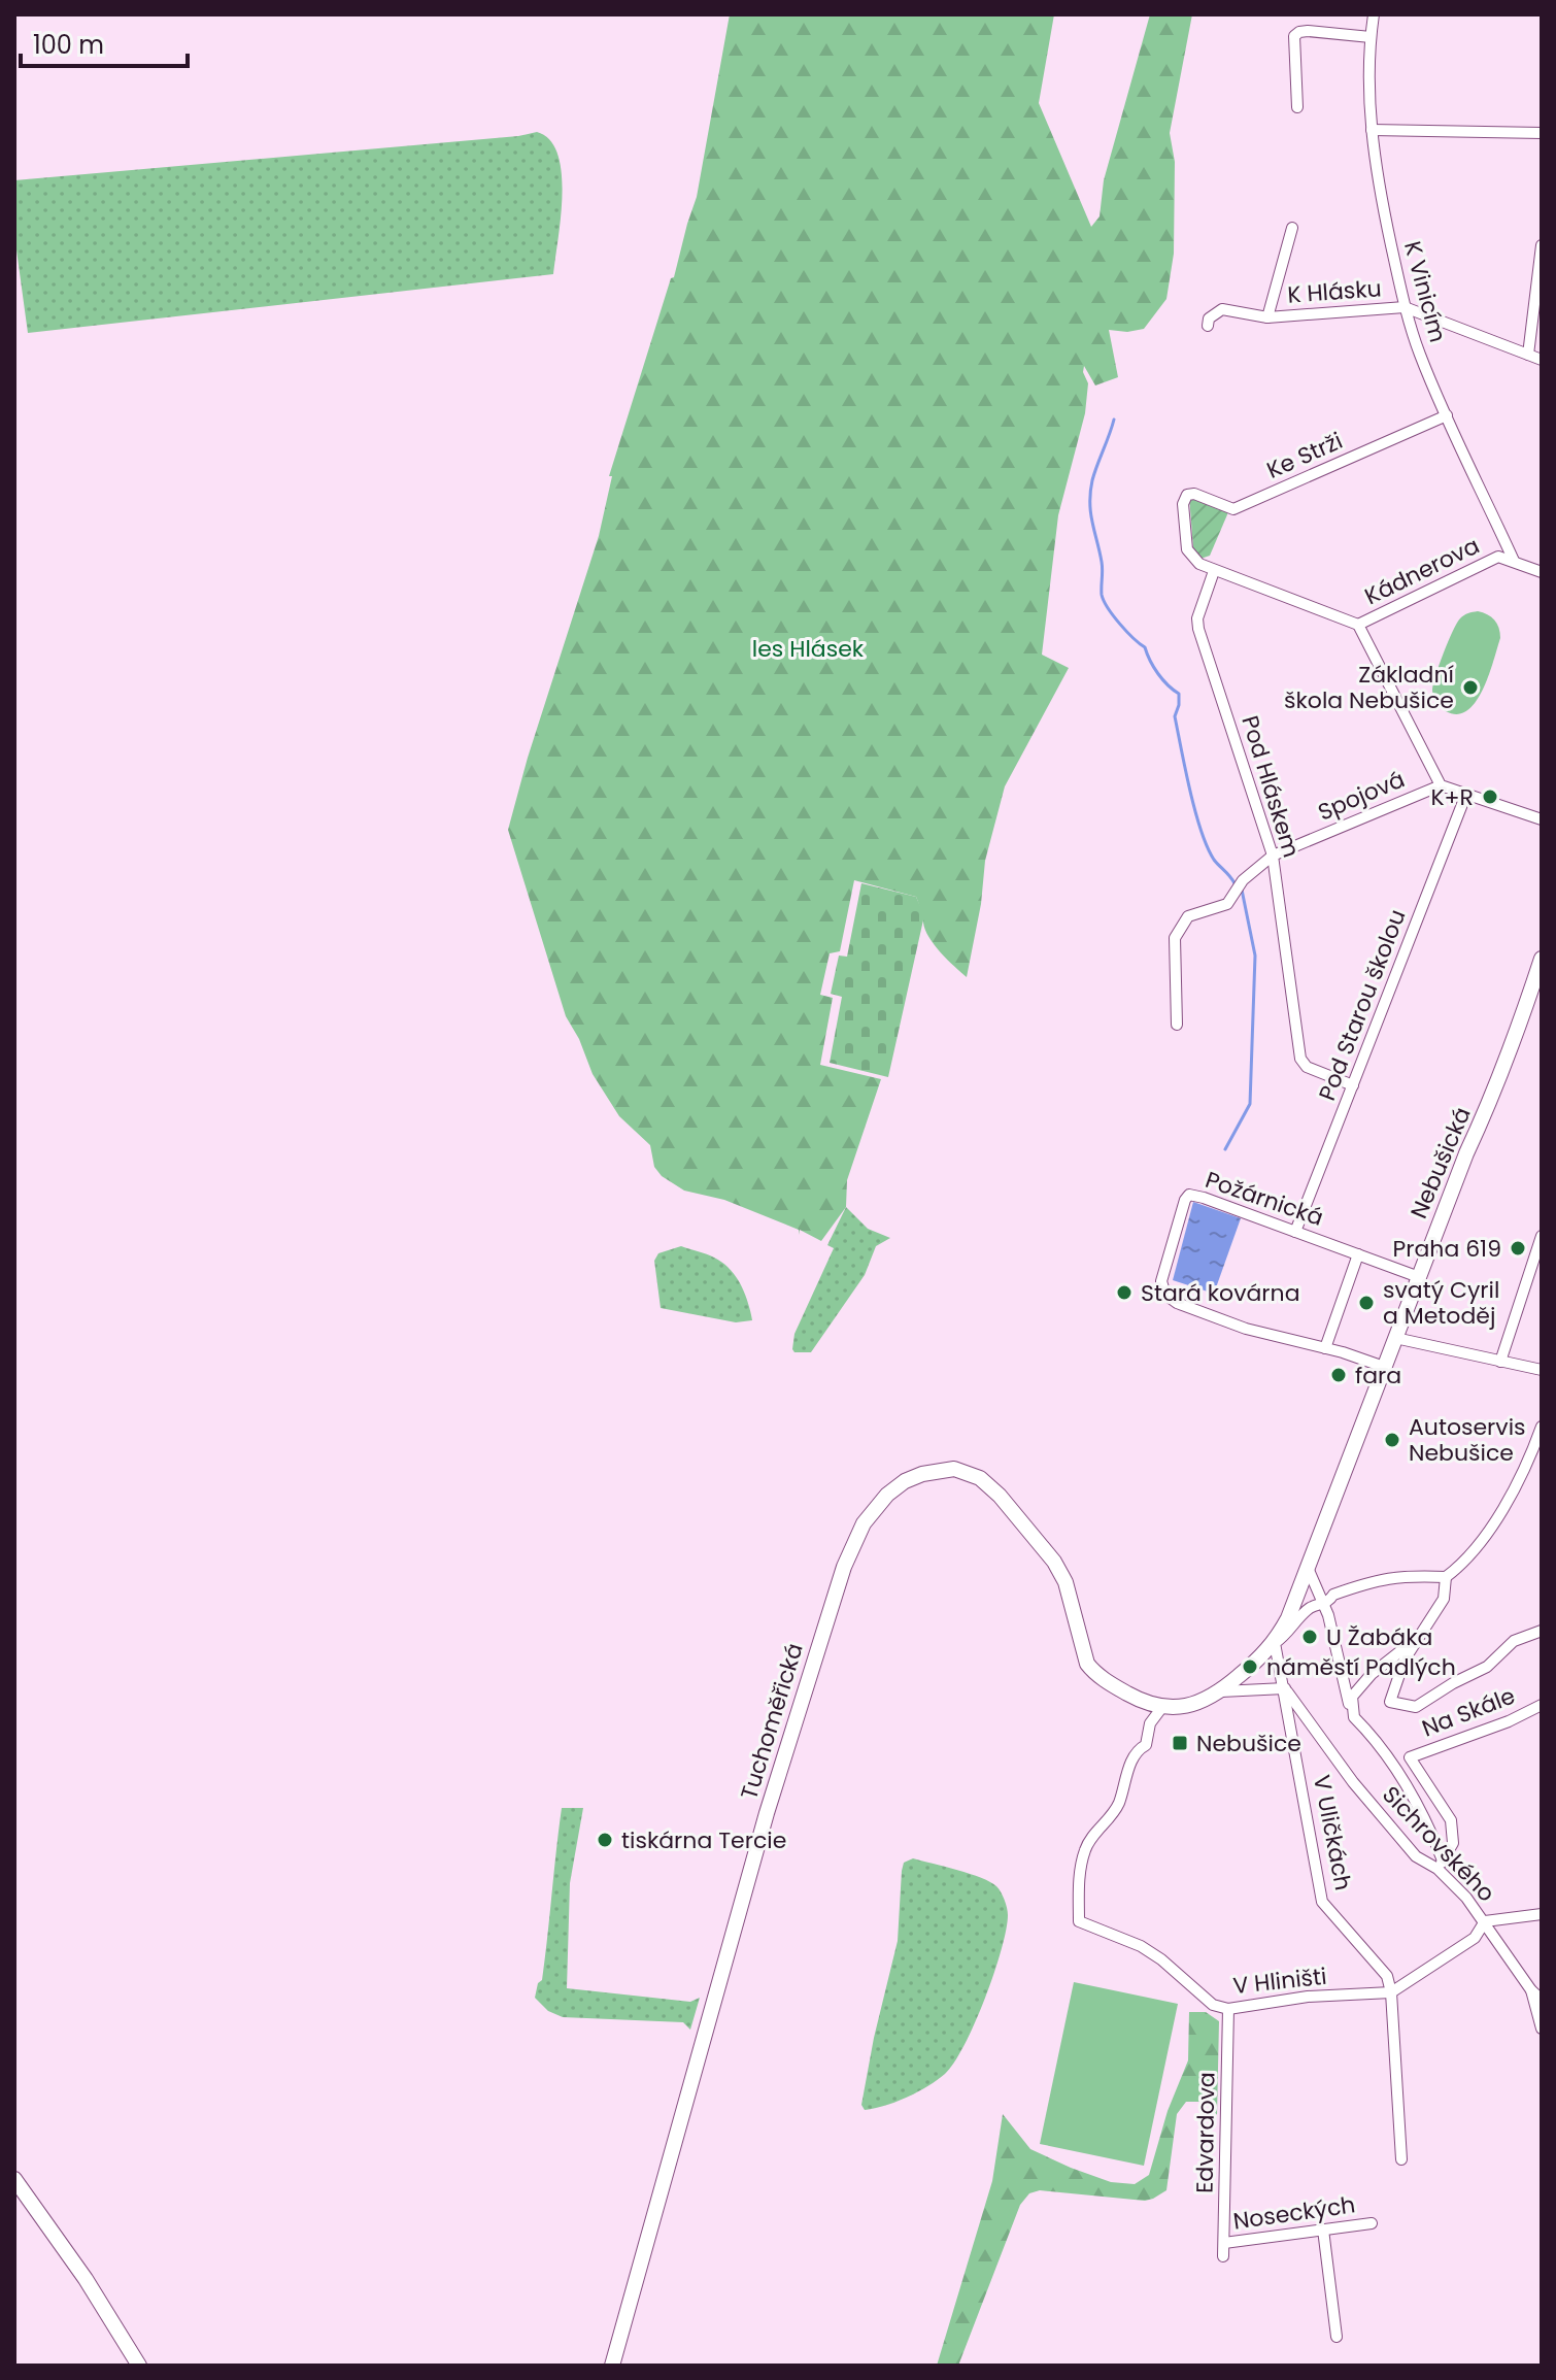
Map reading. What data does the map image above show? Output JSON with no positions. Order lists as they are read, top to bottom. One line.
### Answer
{"streets":{"street":["K Hlásku","K Vinicím","Ke Strži","Kádnerova","Pod Hláskem","Spojová","Pod Starou školou","Nebušická","Požárnická","Na Skále","Tuchoměřická","V Uličkách","Sichrovského","V Hliništi","Edvardova","Noseckých"]},"crossings":[["K Hlásku","K Vinicím"],["K Vinicím","Ke Strži"],["K Vinicím","Kádnerova"],["Ke Strži","Pod Hláskem"],["Kádnerova","Spojová"],["Pod Hláskem","Spojová"],["Pod Hláskem","Pod Starou školou"],["Pod Starou školou","Požárnická"],["Nebušická","Požárnická"],["Na Skále","Sichrovského"],["Tuchoměřická","V Hliništi"],["V Uličkách","Sichrovského"],["V Uličkách","V Hliništi"],["V Hliništi","Edvardova"],["Edvardova","Noseckých"]],"parks":["les Hlásek"],"places":{"other":["Základní škola Nebušice","K+R","Praha 619","Stará kovárna","svatý Cyril a Metoděj","fara","Autoservis Nebušice","U Žabáka","náměstí Padlých","tiskárna Tercie"],"transit":["Nebušice"]},"scale_bar":"100 m"}
